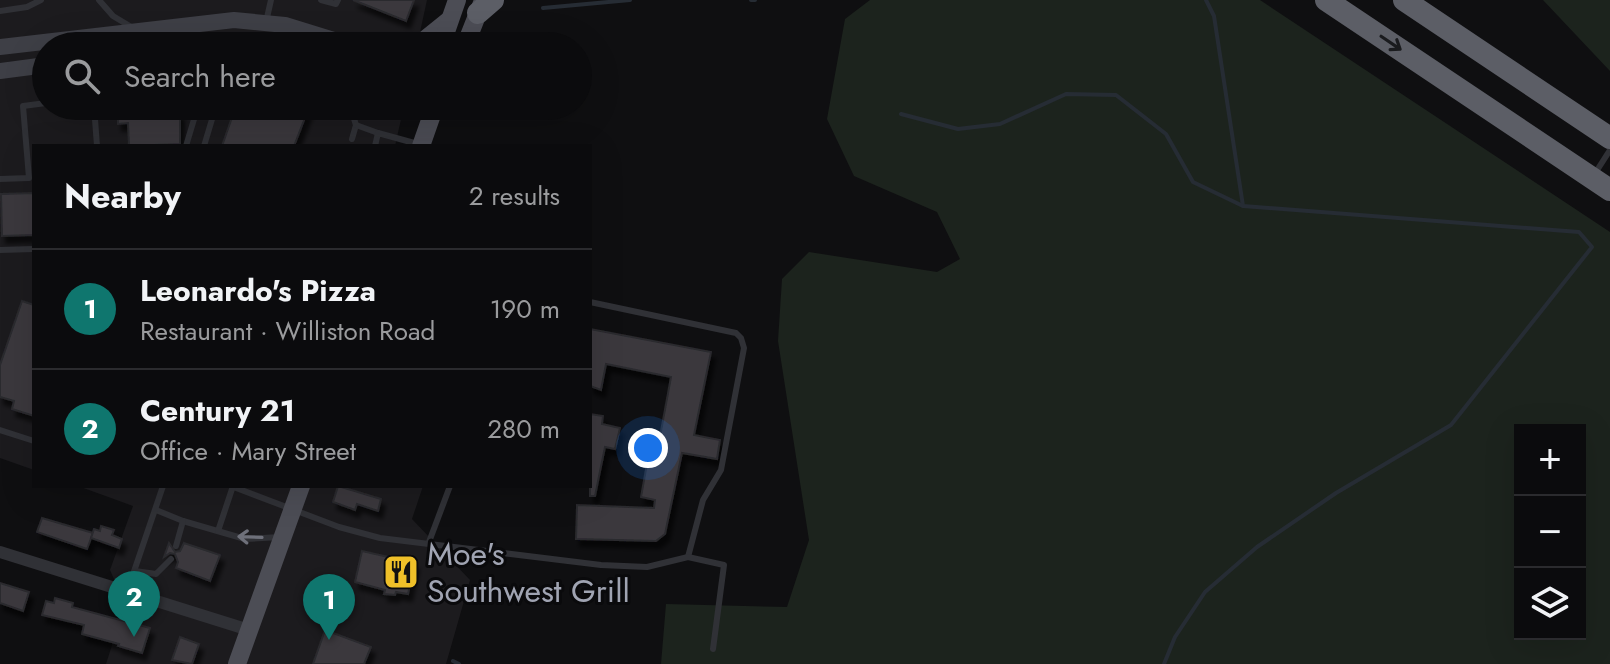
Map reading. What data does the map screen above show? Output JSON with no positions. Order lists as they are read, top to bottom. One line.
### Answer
{"places":{"restaurant":["Moe's Southwest Grill"]},"page":{"search":"Search here","heading":["Nearby","2 results"],"list":[{"mark":"1","name":"Leonardo's Pizza","note":"Restaurant · Williston Road","value":"190 m"},{"mark":"2","name":"Century 21","note":"Office · Mary Street","value":"280 m"}],"map_buttons":["+","−"],"pins":["2","1"]}}
